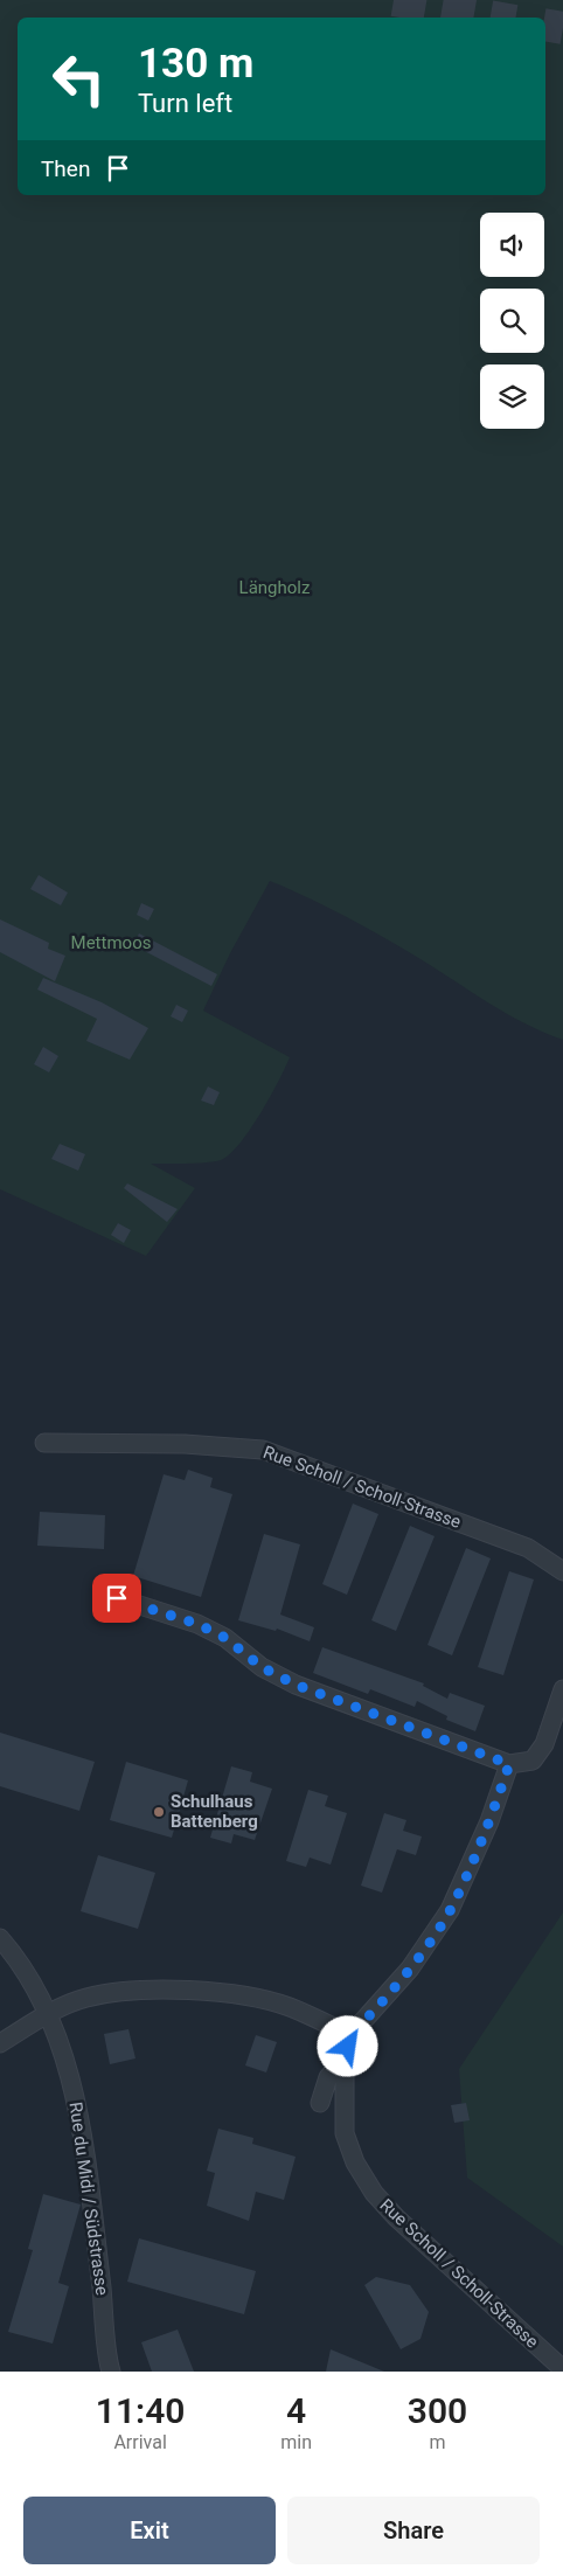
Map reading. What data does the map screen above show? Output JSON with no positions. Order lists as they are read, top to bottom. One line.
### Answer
{"streets":{"street":["Rue Scholl / Scholl-Strasse","Rue du Midi / Südstrasse"]},"parks":["Längholz","Mettmoos"],"places":["Schulhaus Battenberg"],"page":{"turn":["130 m","Turn left"],"then":"Then","eta":["11:40","Arrival","4","min","300","m"],"buttons":["Exit","Share"]}}
